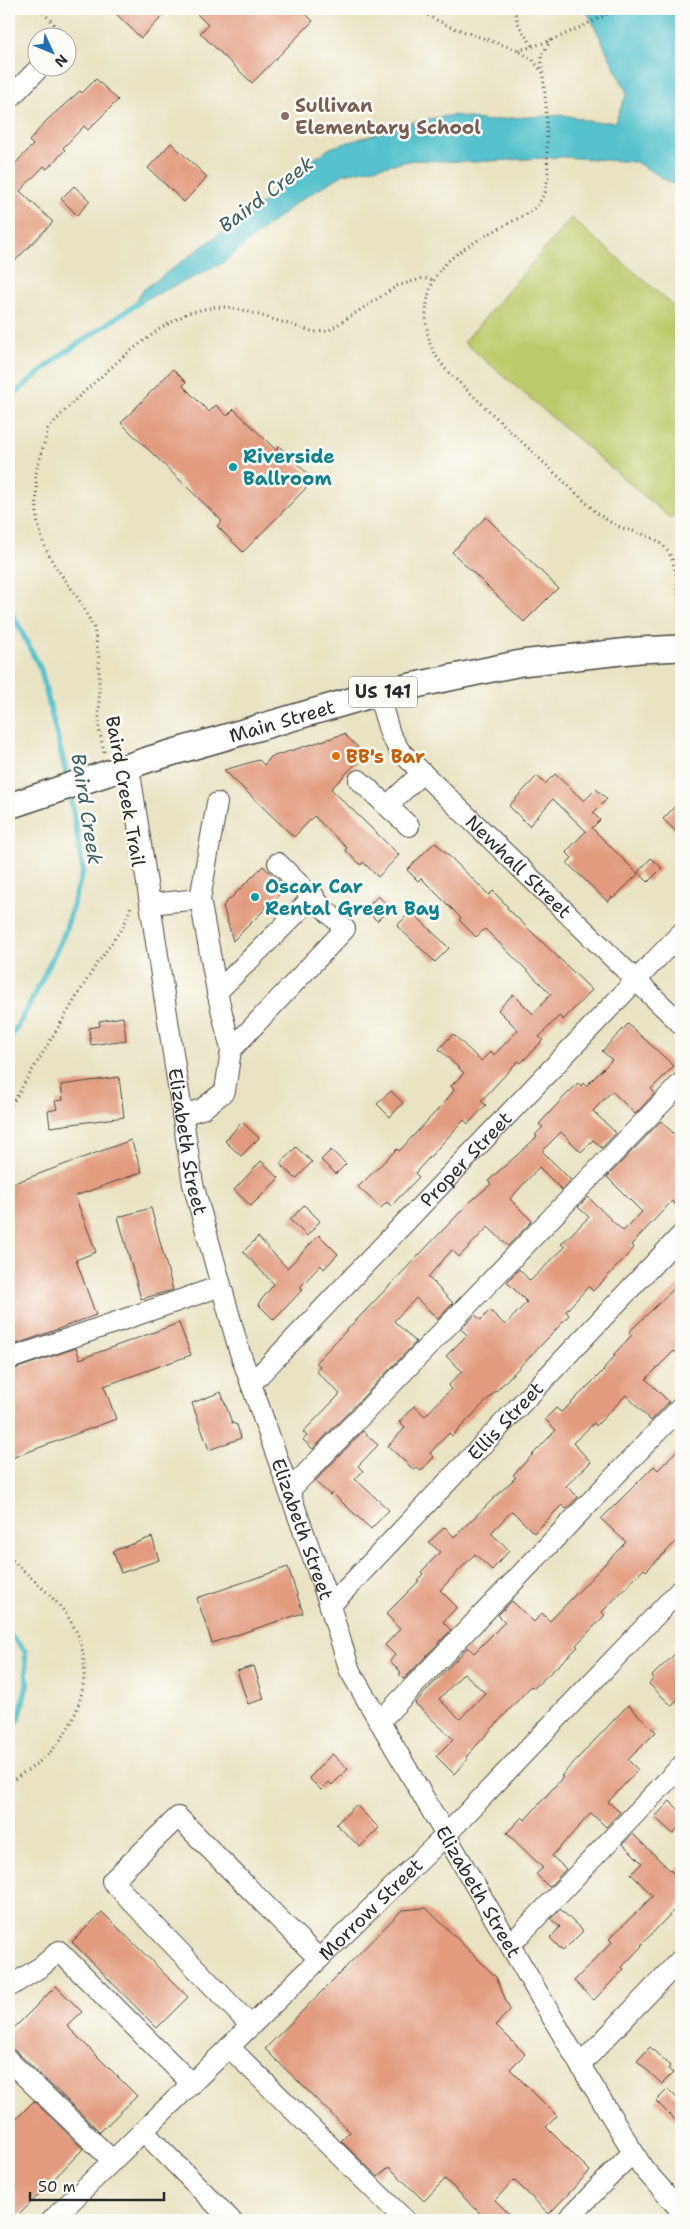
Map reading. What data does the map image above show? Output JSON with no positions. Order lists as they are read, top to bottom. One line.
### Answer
{"streets":{"main road":["US 141","Main Street"],"street":["Newhall Street","Elizabeth Street","Proper Street","Ellis Street","Morrow Street"],"path":["Baird Creek Trail"]},"crossings":[["Main Street","Baird Creek Trail"],["Main Street","Newhall Street"],["Main Street","Elizabeth Street"],["Baird Creek Trail","Elizabeth Street"],["Newhall Street","Proper Street"],["Elizabeth Street","Proper Street"],["Elizabeth Street","Ellis Street"],["Elizabeth Street","Morrow Street"]],"water":["Baird Creek"],"places":["Sullivan Elementary School","Riverside Ballroom","BB's Bar","Oscar Car Rental Green Bay"],"scale_bar":"50 m","north":"bottom right"}
